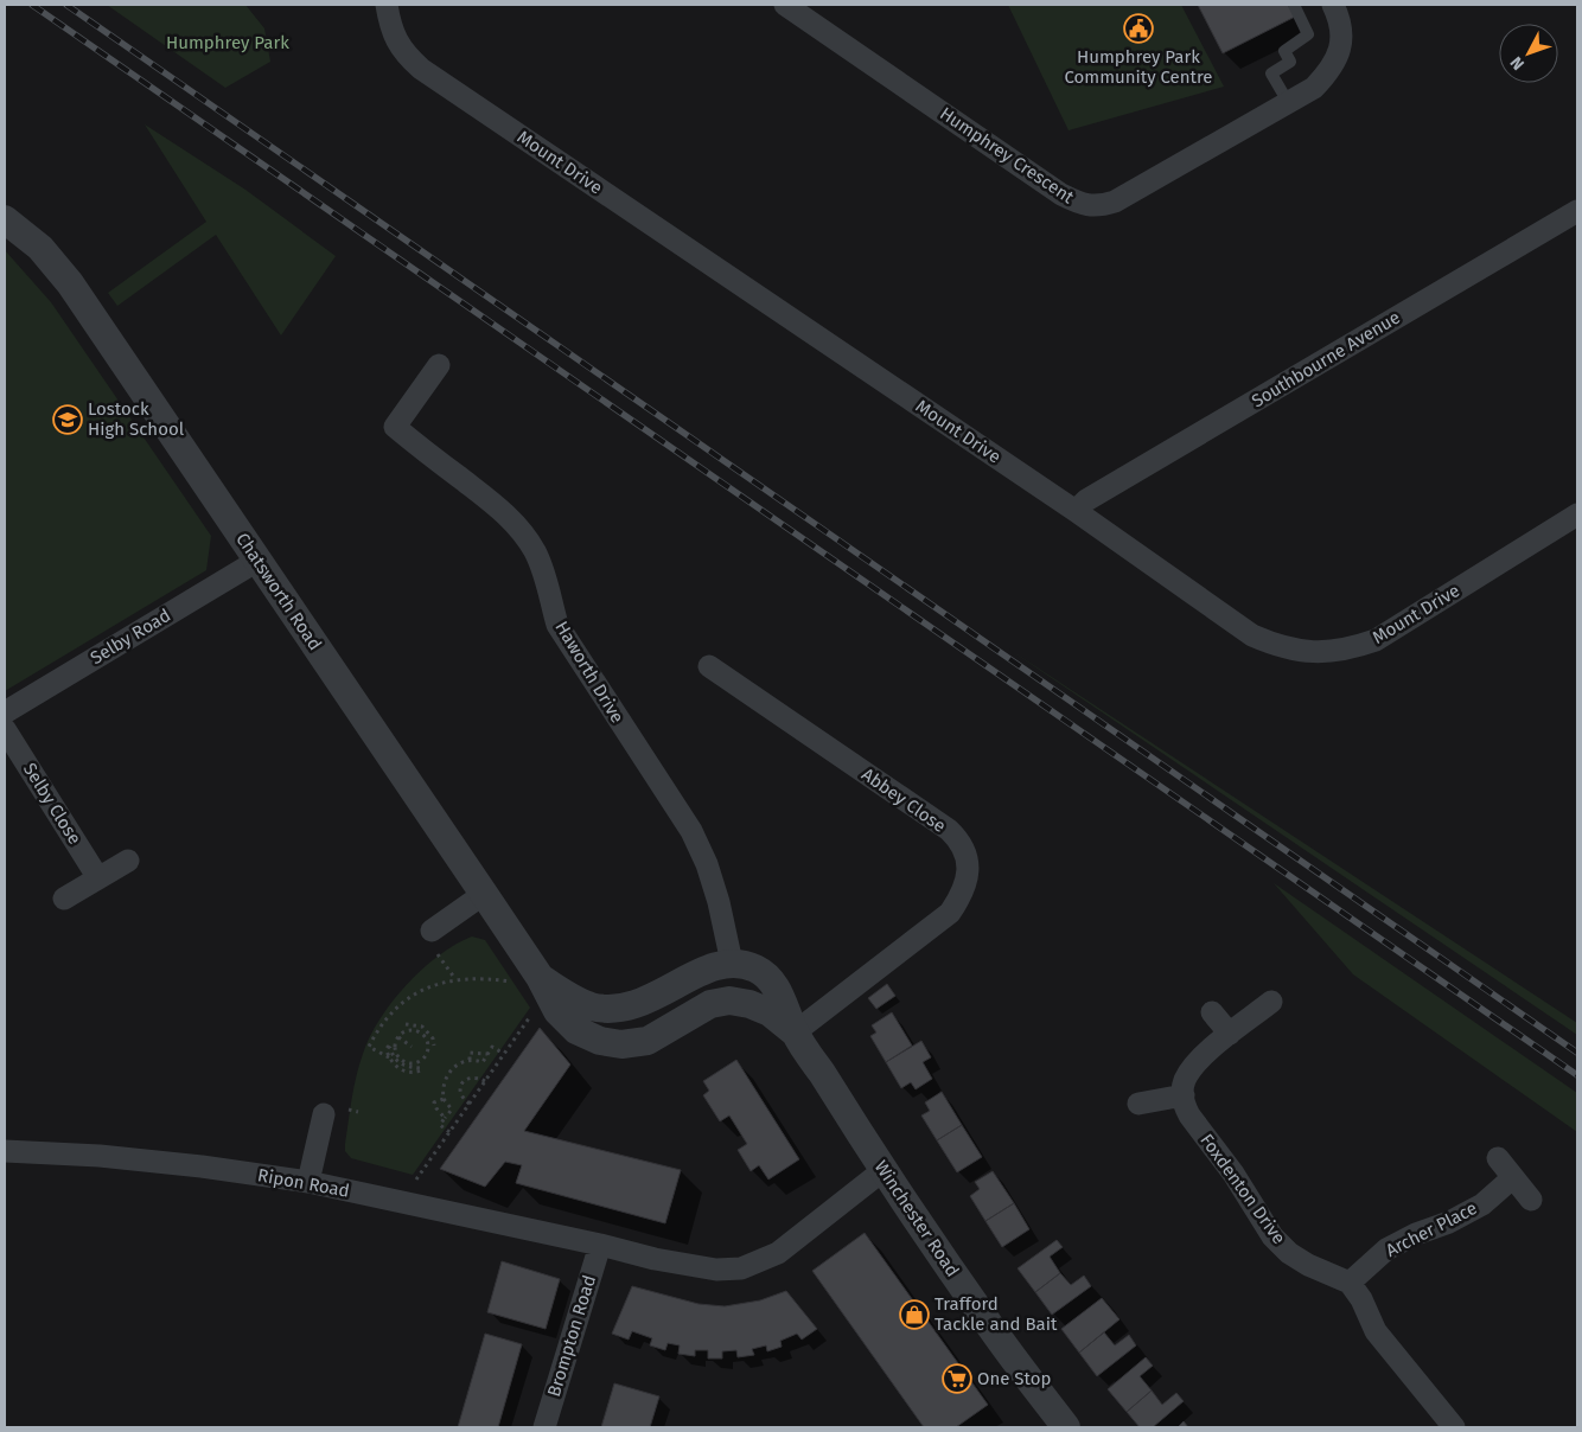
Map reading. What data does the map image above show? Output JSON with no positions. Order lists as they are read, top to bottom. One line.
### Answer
{"streets":{"street":["Humphrey Crescent","Mount Drive","Southbourne Avenue","Chatsworth Road","Selby Road","Haworth Drive","Abbey Close","Selby Close","Ripon Road","Foxdenton Drive","Winchester Road","Archer Place","Brompton Road"]},"crossings":[["Mount Drive","Southbourne Avenue"],["Chatsworth Road","Selby Road"],["Chatsworth Road","Haworth Drive"],["Chatsworth Road","Abbey Close"],["Chatsworth Road","Winchester Road"],["Abbey Close","Winchester Road"],["Ripon Road","Winchester Road"],["Ripon Road","Brompton Road"],["Foxdenton Drive","Archer Place"]],"parks":["Humphrey Park"],"places":{"public building":["Humphrey Park Community Centre"],"school or university":["Lostock High School"],"shop":["Trafford Tackle and Bait"],"supermarket":["One Stop"]},"north":"bottom left"}
